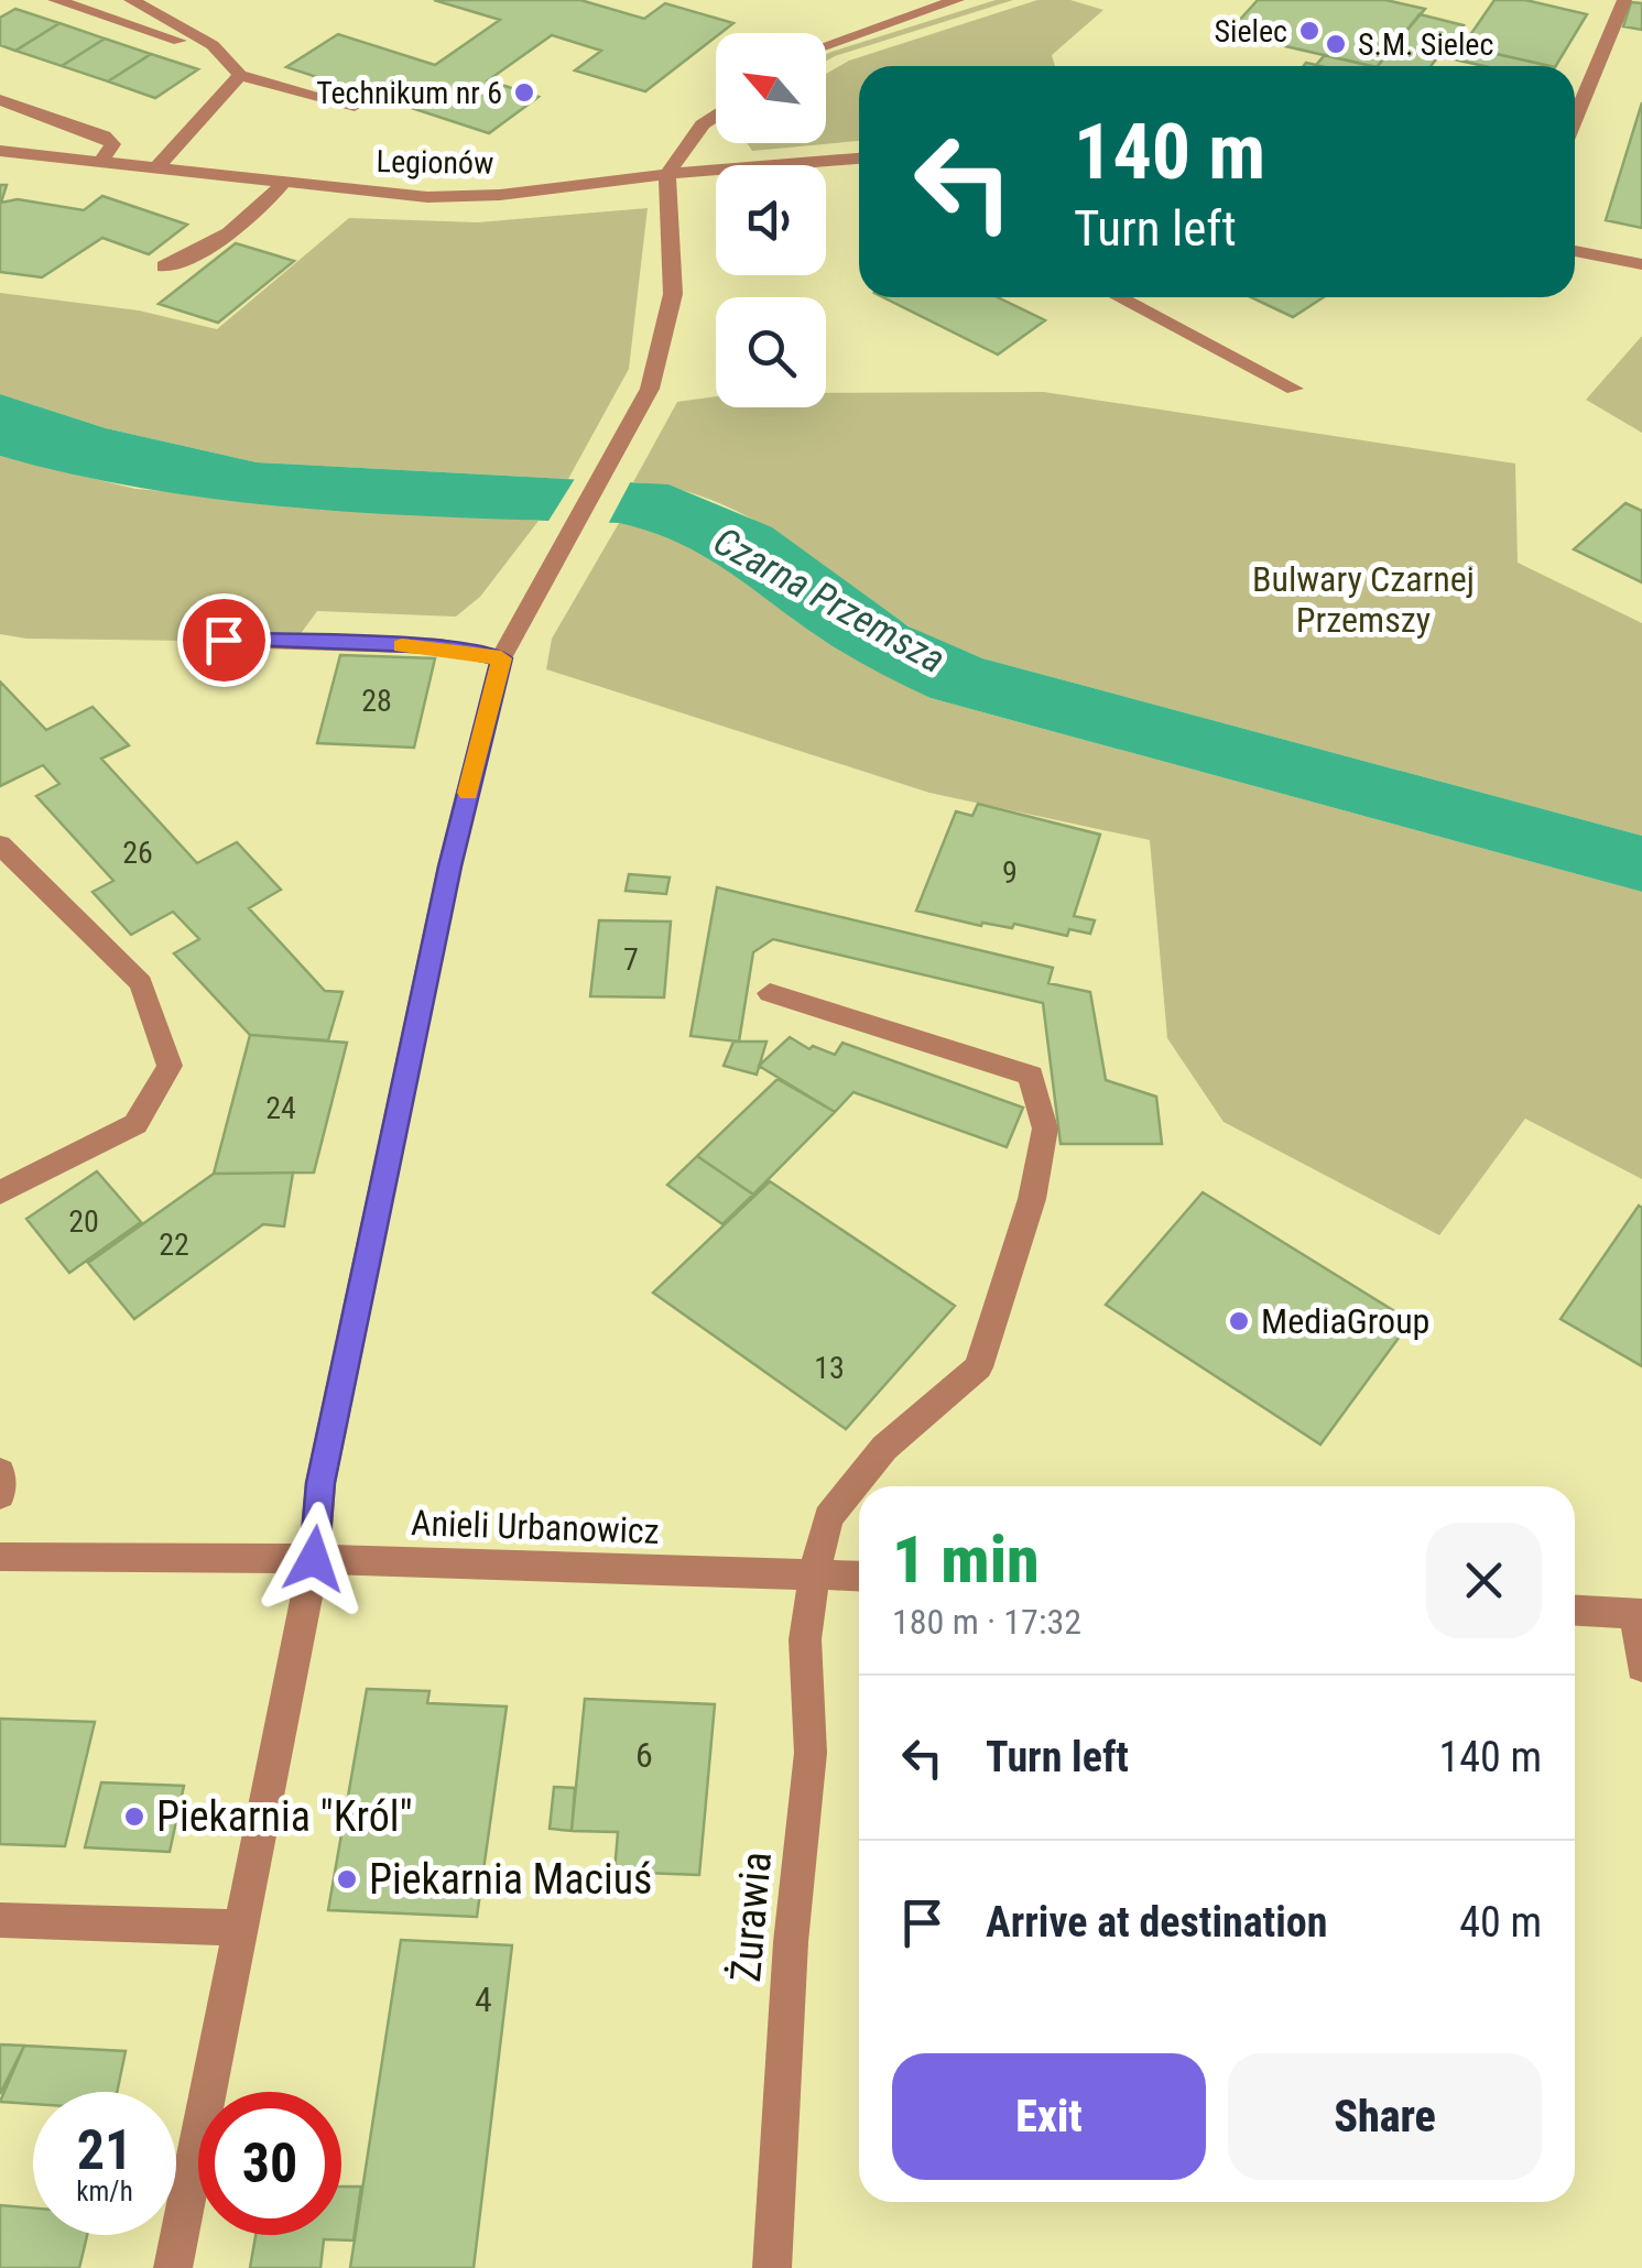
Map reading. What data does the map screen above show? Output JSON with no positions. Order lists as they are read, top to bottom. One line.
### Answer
{"streets":{"street":["Legionów","Anieli Urbanowicz","Żurawia"]},"crossings":[["Anieli Urbanowicz","Żurawia"]],"water":["Czarna Przemsza"],"parks":["Bulwary Czarnej Przemszy"],"places":["Sielec","S.M. Sielec","Technikum nr 6","MediaGroup","Piekarnia \"Król\"","Piekarnia Maciuś"],"house_numbers":["28","26","9","7","24","20","22","13","6","4"],"north":"top left","page":{"turn":["140 m","Turn left"],"heading":["1 min","180 m · 17:32"],"list":[{"name":"Turn left","value":"140 m"},{"name":"Arrive at destination","value":"40 m"}],"buttons":["Exit","Share"],"speed":"21 km/h","limit":"30"}}
